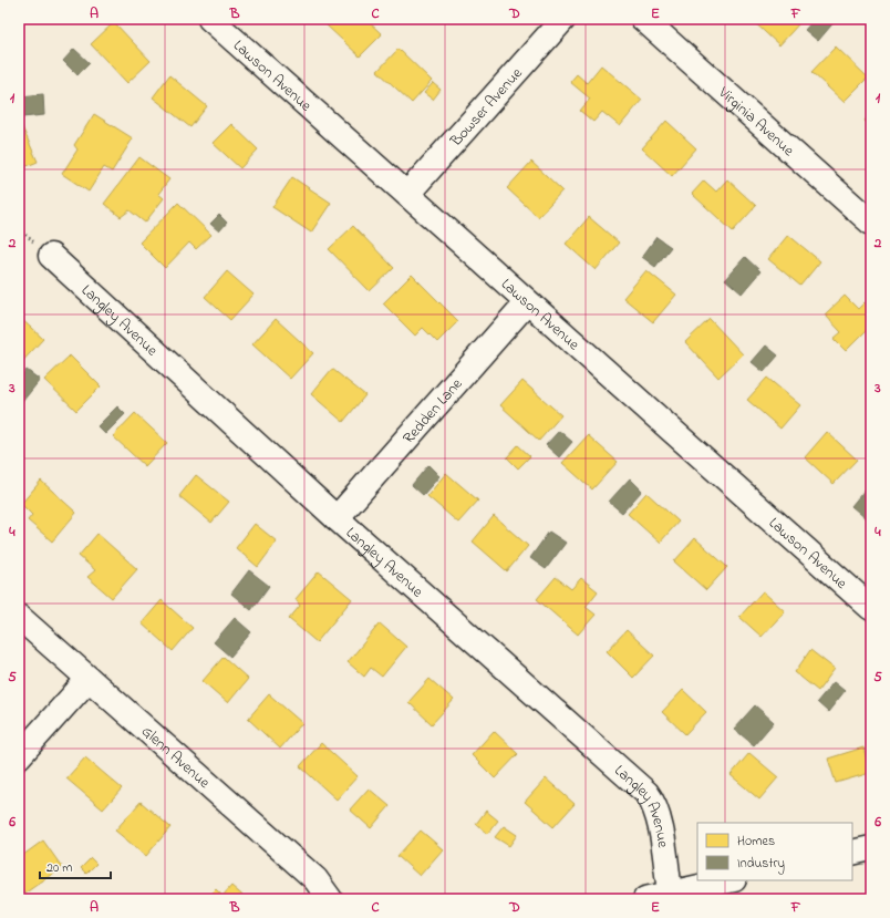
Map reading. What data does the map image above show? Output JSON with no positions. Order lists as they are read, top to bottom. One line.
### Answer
{"streets":{"street":["Lawson Avenue","Bowser Avenue","Virginia Avenue","Langley Avenue","Redden Lane","Glenn Avenue"]},"crossings":[["Lawson Avenue","Bowser Avenue"],["Lawson Avenue","Redden Lane"],["Langley Avenue","Redden Lane"]],"legend":["Homes","Industry"],"scale_bar":"20 m","grid":{"columns":["A","B","C","D","E","F"],"rows":["1","2","3","4","5","6"]}}
